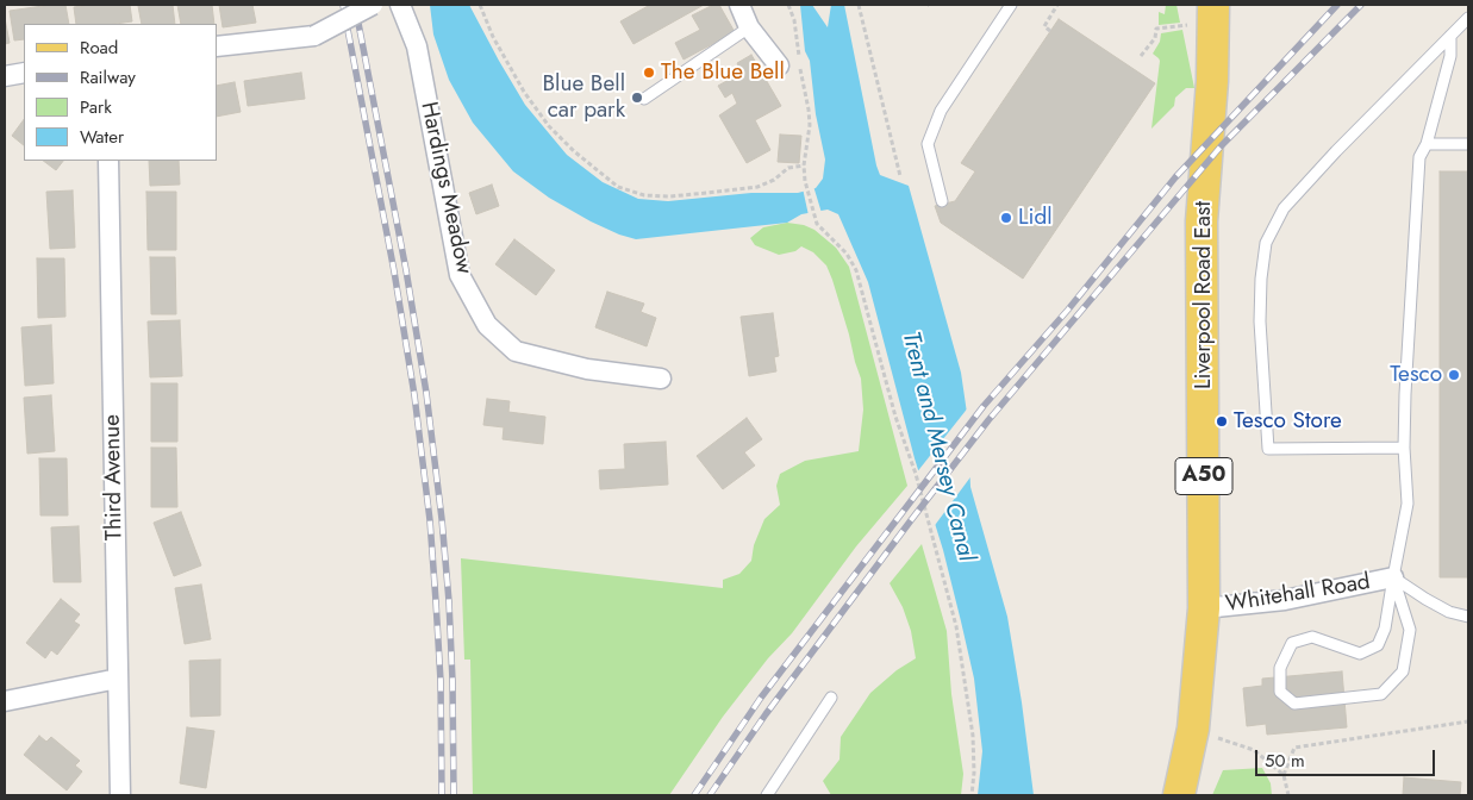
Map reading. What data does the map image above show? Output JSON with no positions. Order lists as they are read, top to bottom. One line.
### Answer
{"streets":{"main road":["Liverpool Road East","A50"],"street":["Hardings Meadow","Third Avenue","Whitehall Road"]},"crossings":[["Liverpool Road East","A50"],["Liverpool Road East","Whitehall Road"]],"water":["Trent and Mersey Canal"],"places":["The Blue Bell","Blue Bell car park","Lidl","Tesco","Tesco Store"],"legend":["Road","Railway","Park","Water"],"scale_bar":"50 m"}
